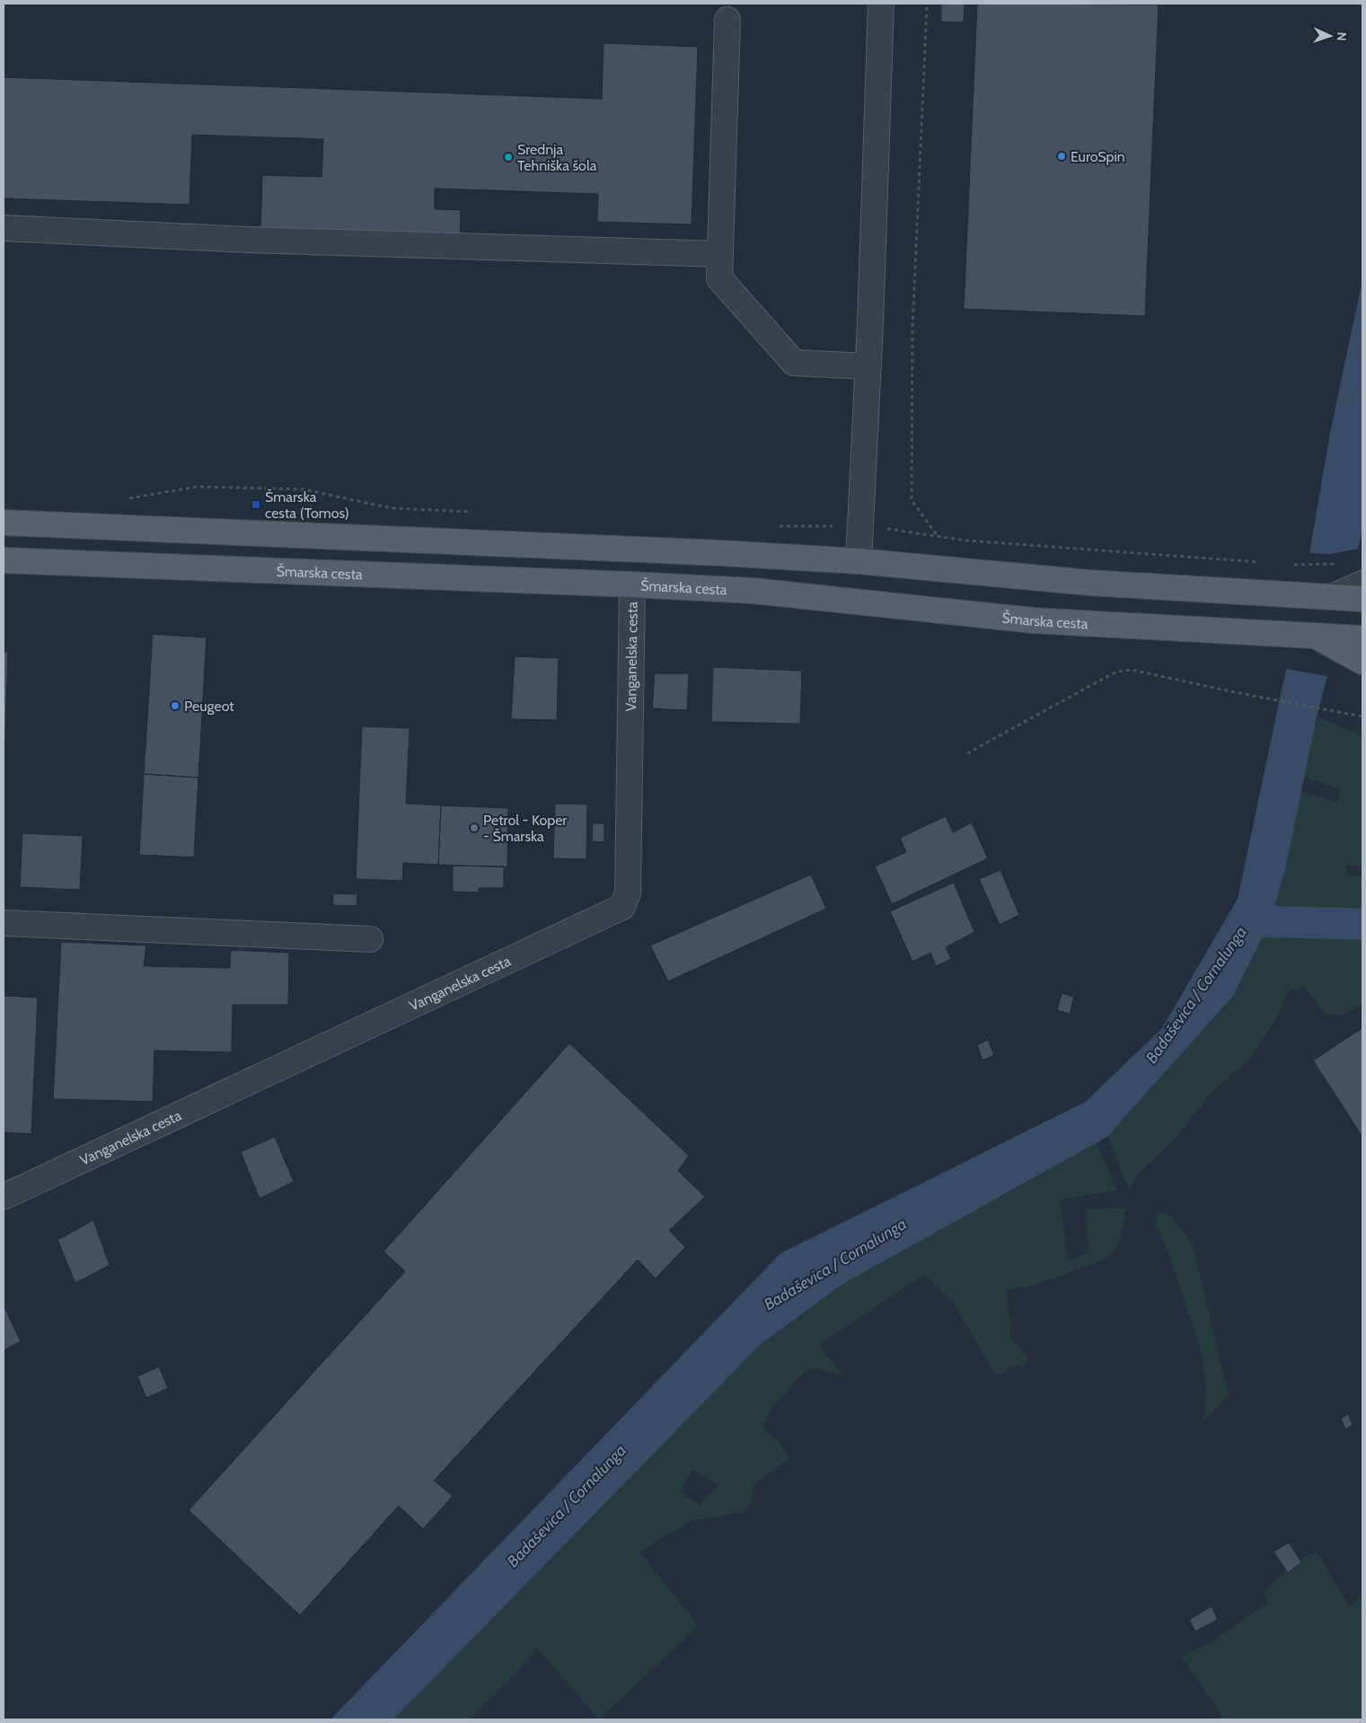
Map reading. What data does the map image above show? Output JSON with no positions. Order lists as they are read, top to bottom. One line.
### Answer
{"streets":{"main road":["Šmarska cesta"],"street":["Vanganelska cesta"]},"crossings":[["Šmarska cesta","Vanganelska cesta"]],"water":["Badaševica / Cornalunga"],"places":{"other":["EuroSpin","Srednja Tehniška šola","Peugeot","Petrol - Koper - Šmarska"],"transit":["Šmarska cesta (Tomos)"]},"north":"right"}
